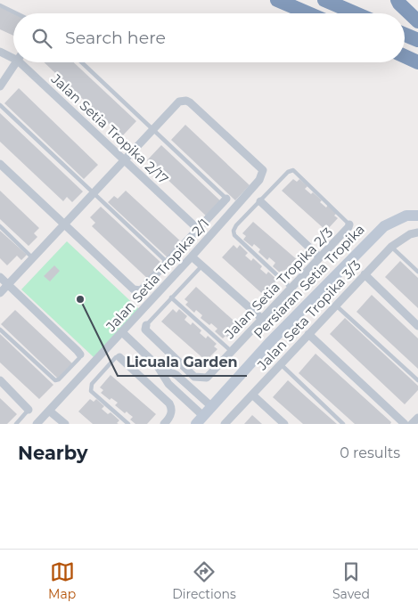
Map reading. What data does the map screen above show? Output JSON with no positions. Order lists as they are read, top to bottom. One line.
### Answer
{"streets":{"street":["Jalan Setia Tropika 2/17","Jalan Setia Tropika 2/1","Persiaran Setia Tropika","Jalan Setia Tropika 2/3","Jalan Seta Tropika 3/3"]},"places":["Licuala Garden"],"page":{"search":"Search here","heading":["Nearby","0 results"],"nav":["Map","Directions","Saved"]}}
